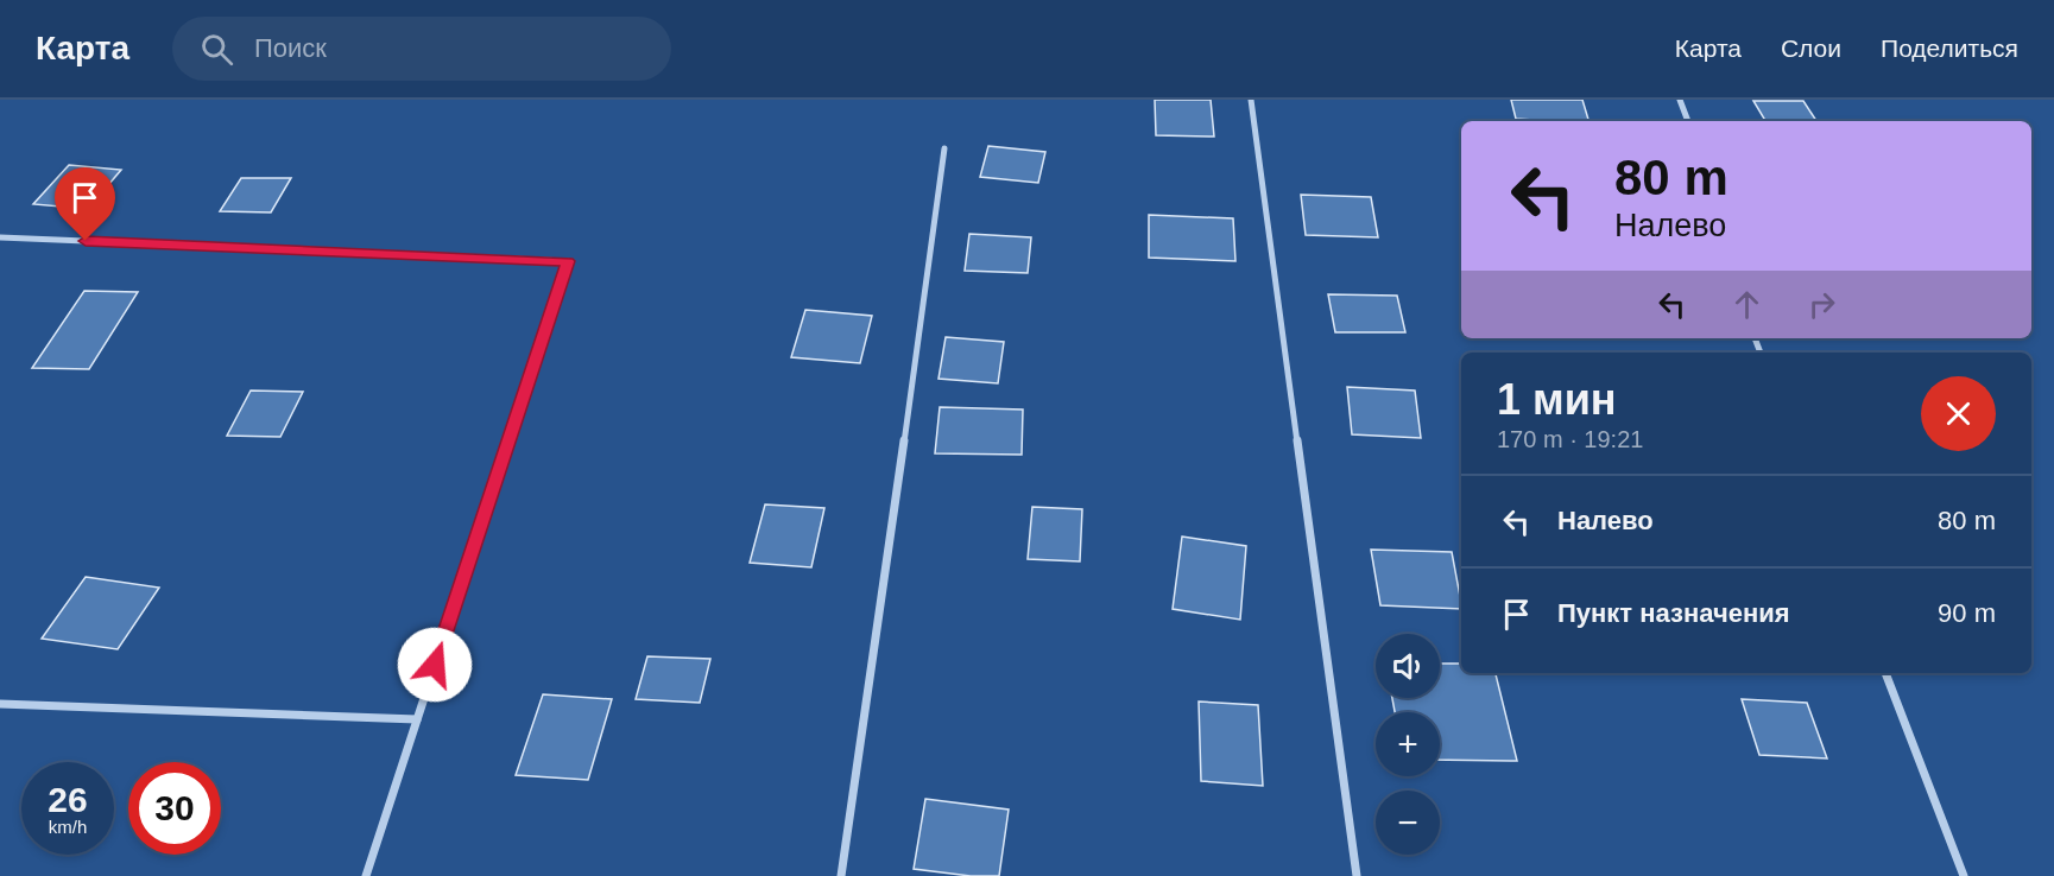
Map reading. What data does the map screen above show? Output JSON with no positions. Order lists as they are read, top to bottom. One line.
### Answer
{"page":{"header":"Карта","search":"Поиск","nav":["Карта","Слои","Поделиться"],"turn":["80 m","Налево"],"heading":["1 мин","170 m · 19:21"],"list":[{"name":"Налево","value":"80 m"},{"name":"Пункт назначения","value":"90 m"}],"map_buttons":["+","−"],"speed":"26 km/h","limit":"30"}}
